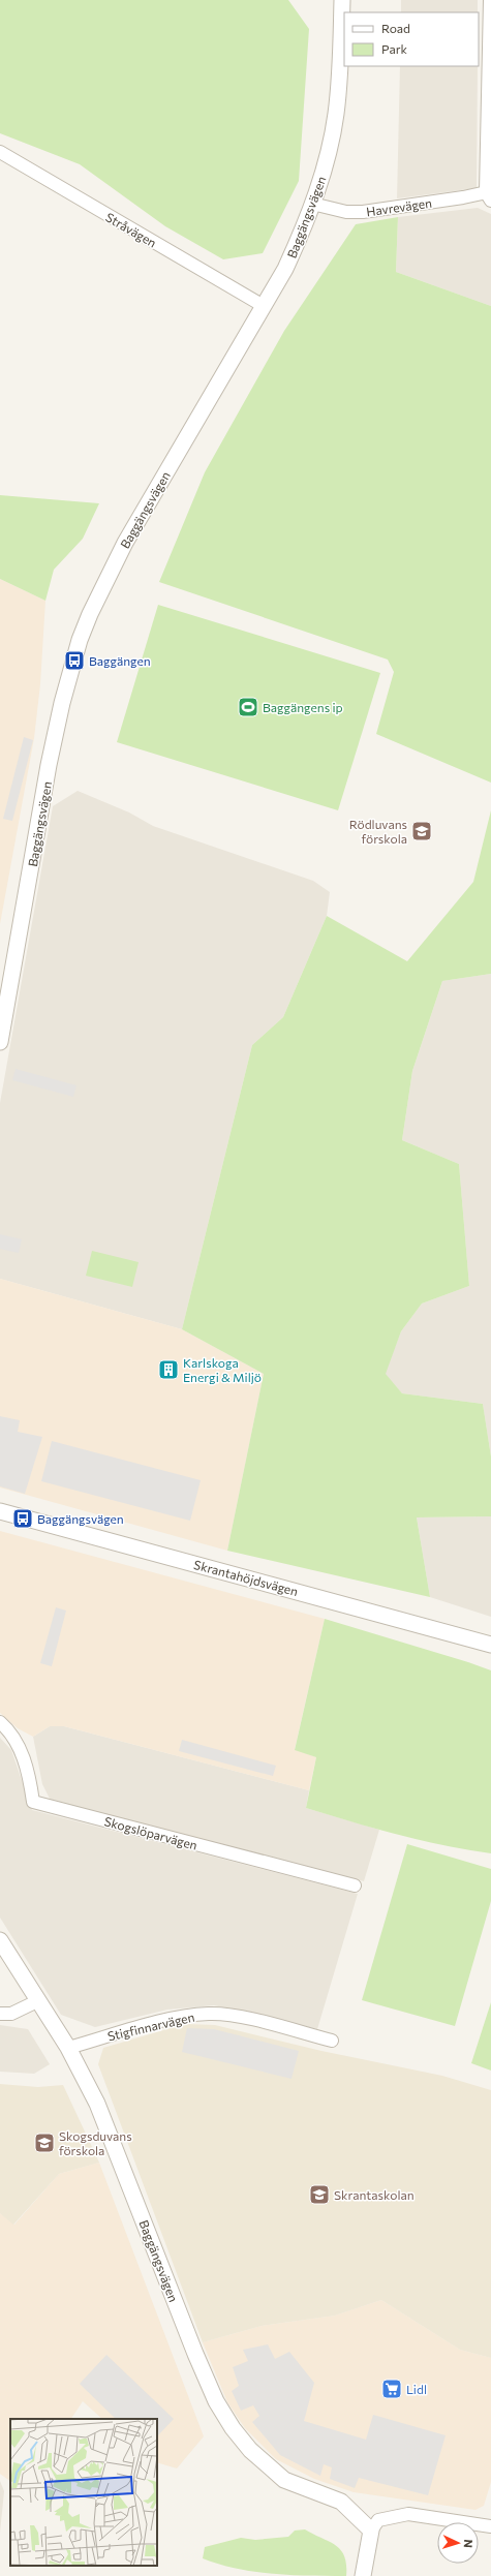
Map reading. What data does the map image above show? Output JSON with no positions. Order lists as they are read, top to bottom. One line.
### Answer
{"streets":{"street":["Havrevägen","Baggängsvägen","Stråvägen","Skrantahöjdsvägen","Skogslöparvägen","Stigfinnarvägen"]},"crossings":[["Havrevägen","Baggängsvägen"],["Baggängsvägen","Stråvägen"],["Baggängsvägen","Stigfinnarvägen"]],"places":{"bus stop":["Baggängen","Baggängsvägen"],"sports":["Baggängens ip"],"school or university":["Rödluvans förskola","Skogsduvans förskola","Skrantaskolan"],"building":["Karlskoga Energi & Miljö"],"supermarket":["Lidl"]},"legend":["Road","Park"],"north":"right"}
